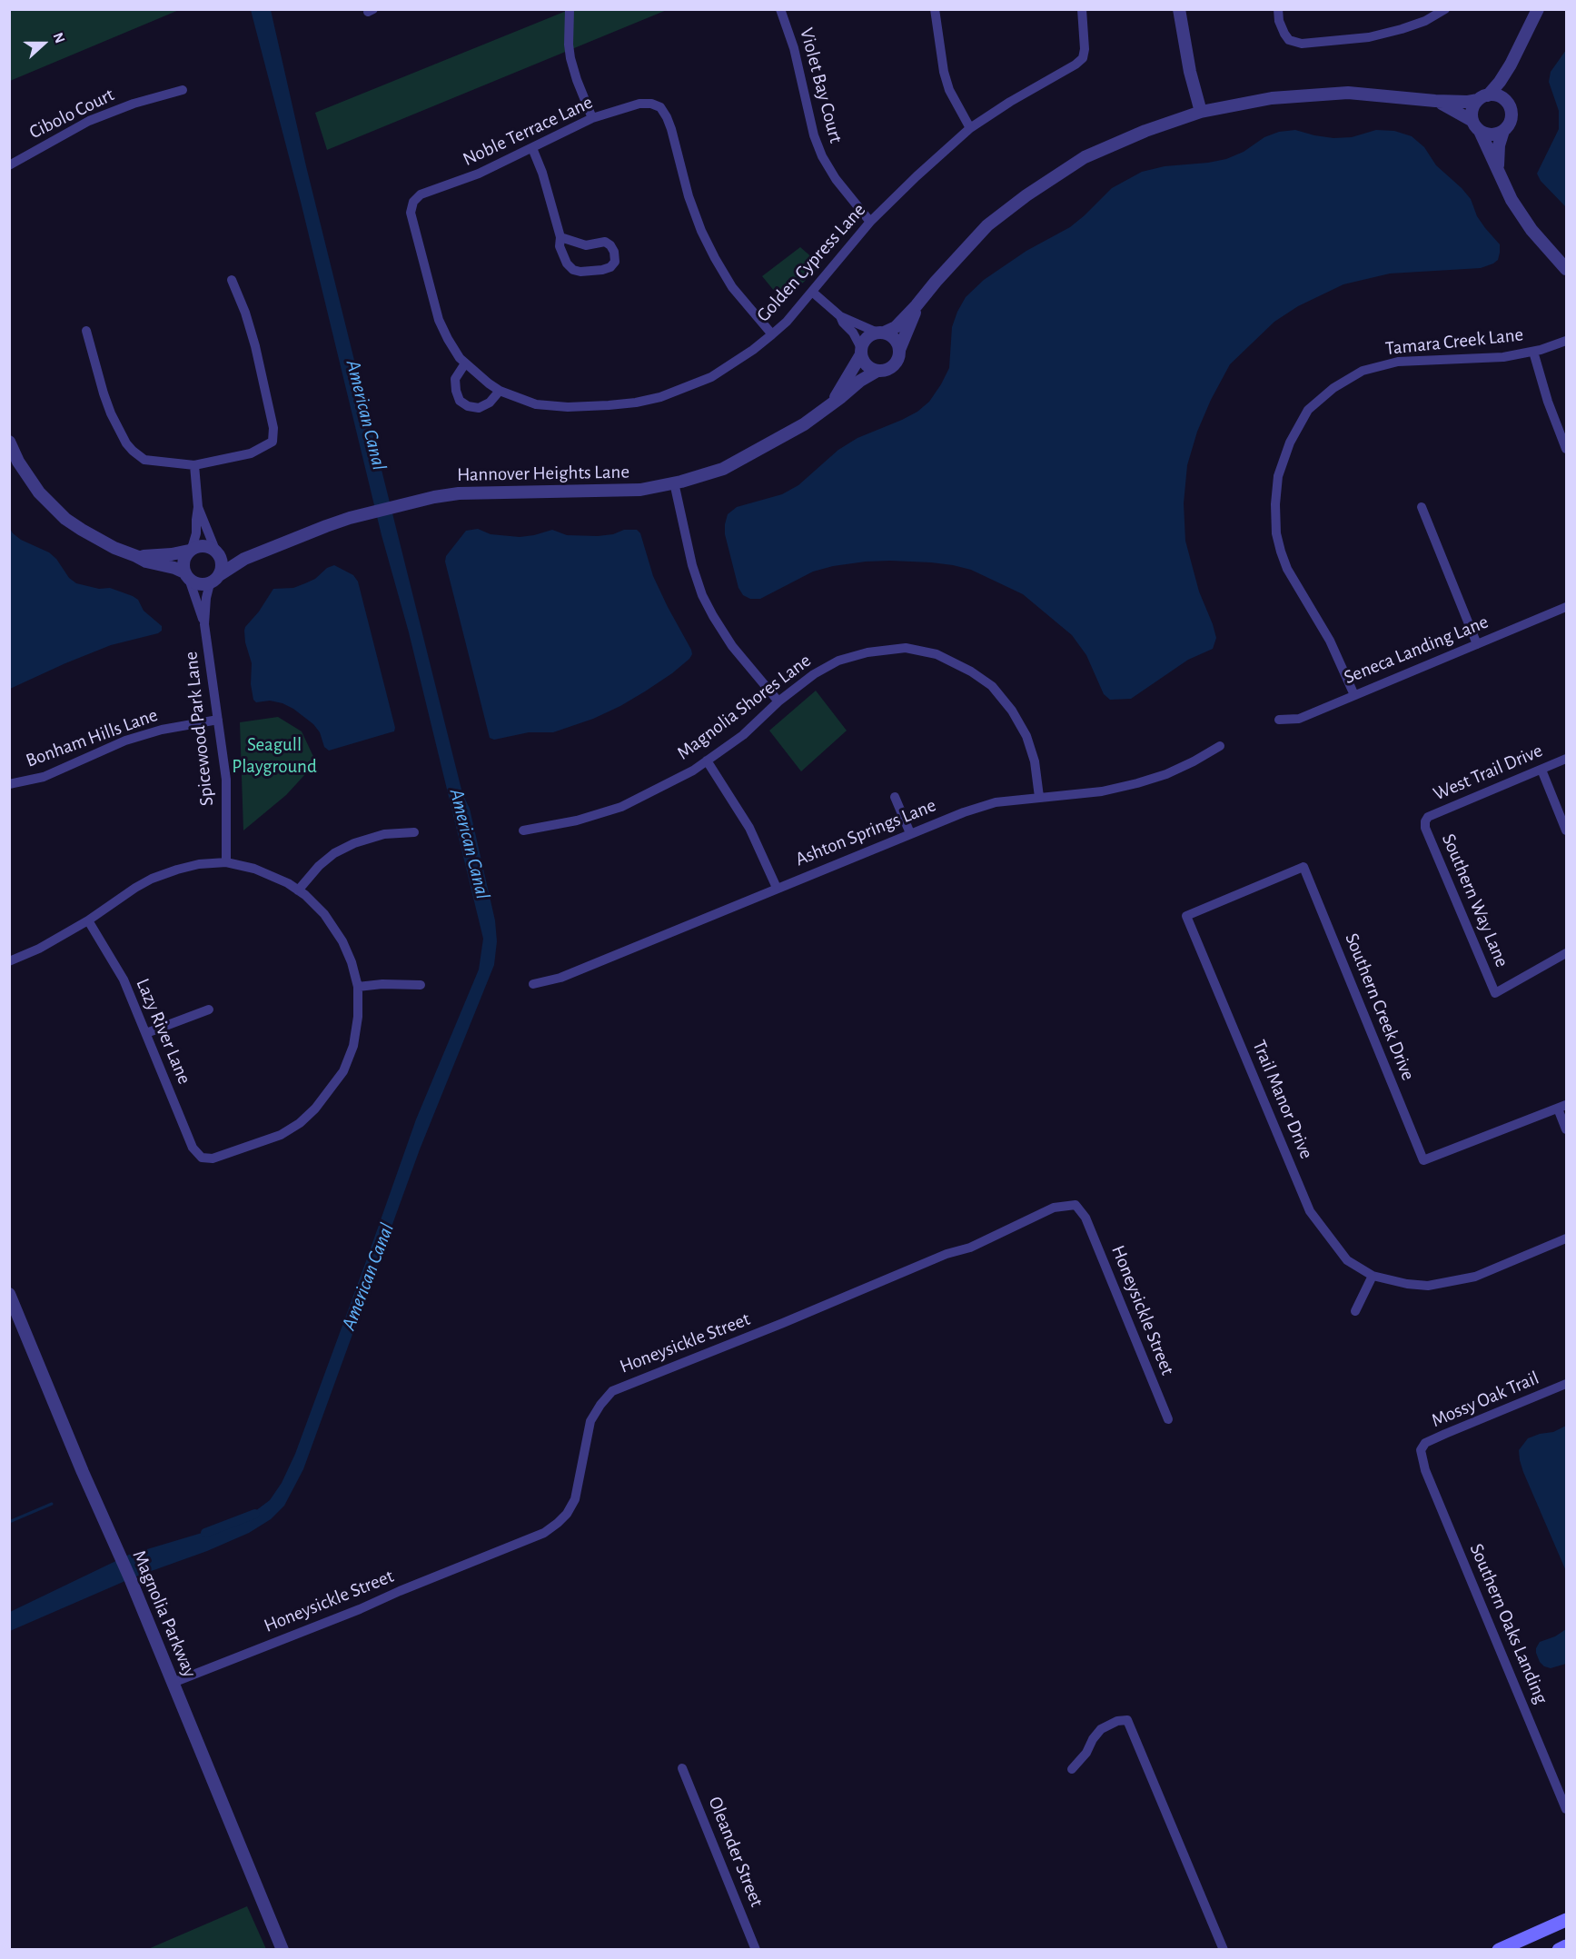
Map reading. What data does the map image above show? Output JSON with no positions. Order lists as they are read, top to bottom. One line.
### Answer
{"streets":{"street":["Violet Bay Court","Cibolo Court","Noble Terrace Lane","Golden Cypress Lane","Tamara Creek Lane","Hannover Heights Lane","Seneca Landing Lane","Magnolia Shores Lane","Spicewood Park Lane","Bonham Hills Lane","West Trail Drive","Ashton Springs Lane","Southern Way Lane","Southern Creek Drive","Lazy River Lane","Trail Manor Drive","Honeysickle Street","Mossy Oak Trail","Magnolia Parkway","Southern Oaks Landing","Oleander Street"]},"crossings":[["Violet Bay Court","Golden Cypress Lane"],["Noble Terrace Lane","Golden Cypress Lane"],["Tamara Creek Lane","Seneca Landing Lane"],["Hannover Heights Lane","Spicewood Park Lane"],["Magnolia Shores Lane","Ashton Springs Lane"],["Spicewood Park Lane","Bonham Hills Lane"],["West Trail Drive","Southern Way Lane"],["Southern Creek Drive","Trail Manor Drive"],["Honeysickle Street","Magnolia Parkway"],["Mossy Oak Trail","Southern Oaks Landing"]],"water":["American Canal"],"parks":["Seagull Playground"],"north":"right"}
